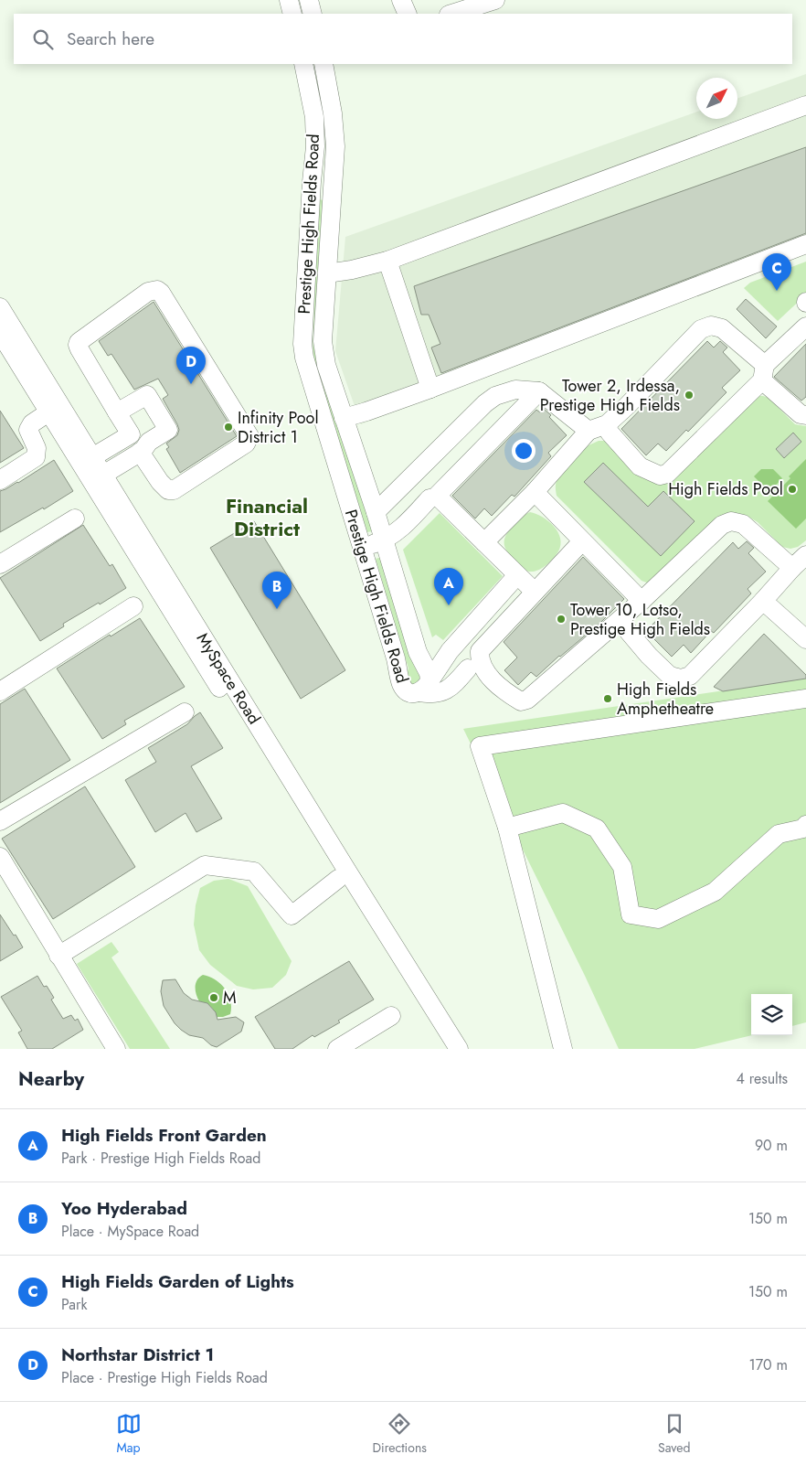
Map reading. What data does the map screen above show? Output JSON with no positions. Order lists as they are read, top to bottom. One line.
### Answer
{"streets":{"street":["Prestige High Fields Road","MySpace Road"]},"districts":["Financial District"],"places":["Tower 2, Irdessa, Prestige High Fields","Infinity Pool District 1","High Fields Pool","Tower 10, Lotso, Prestige High Fields","High Fields Amphetheatre","M"],"north":"top right","page":{"search":"Search here","pins":["C","D","A","B"],"heading":["Nearby","4 results"],"list":[{"mark":"A","name":"High Fields Front Garden","note":"Park · Prestige High Fields Road","value":"90 m"},{"mark":"B","name":"Yoo Hyderabad","note":"Place · MySpace Road","value":"150 m"},{"mark":"C","name":"High Fields Garden of Lights","note":"Park","value":"150 m"},{"mark":"D","name":"Northstar District 1","note":"Place · Prestige High Fields Road","value":"170 m"}],"nav":["Map","Directions","Saved"]}}
